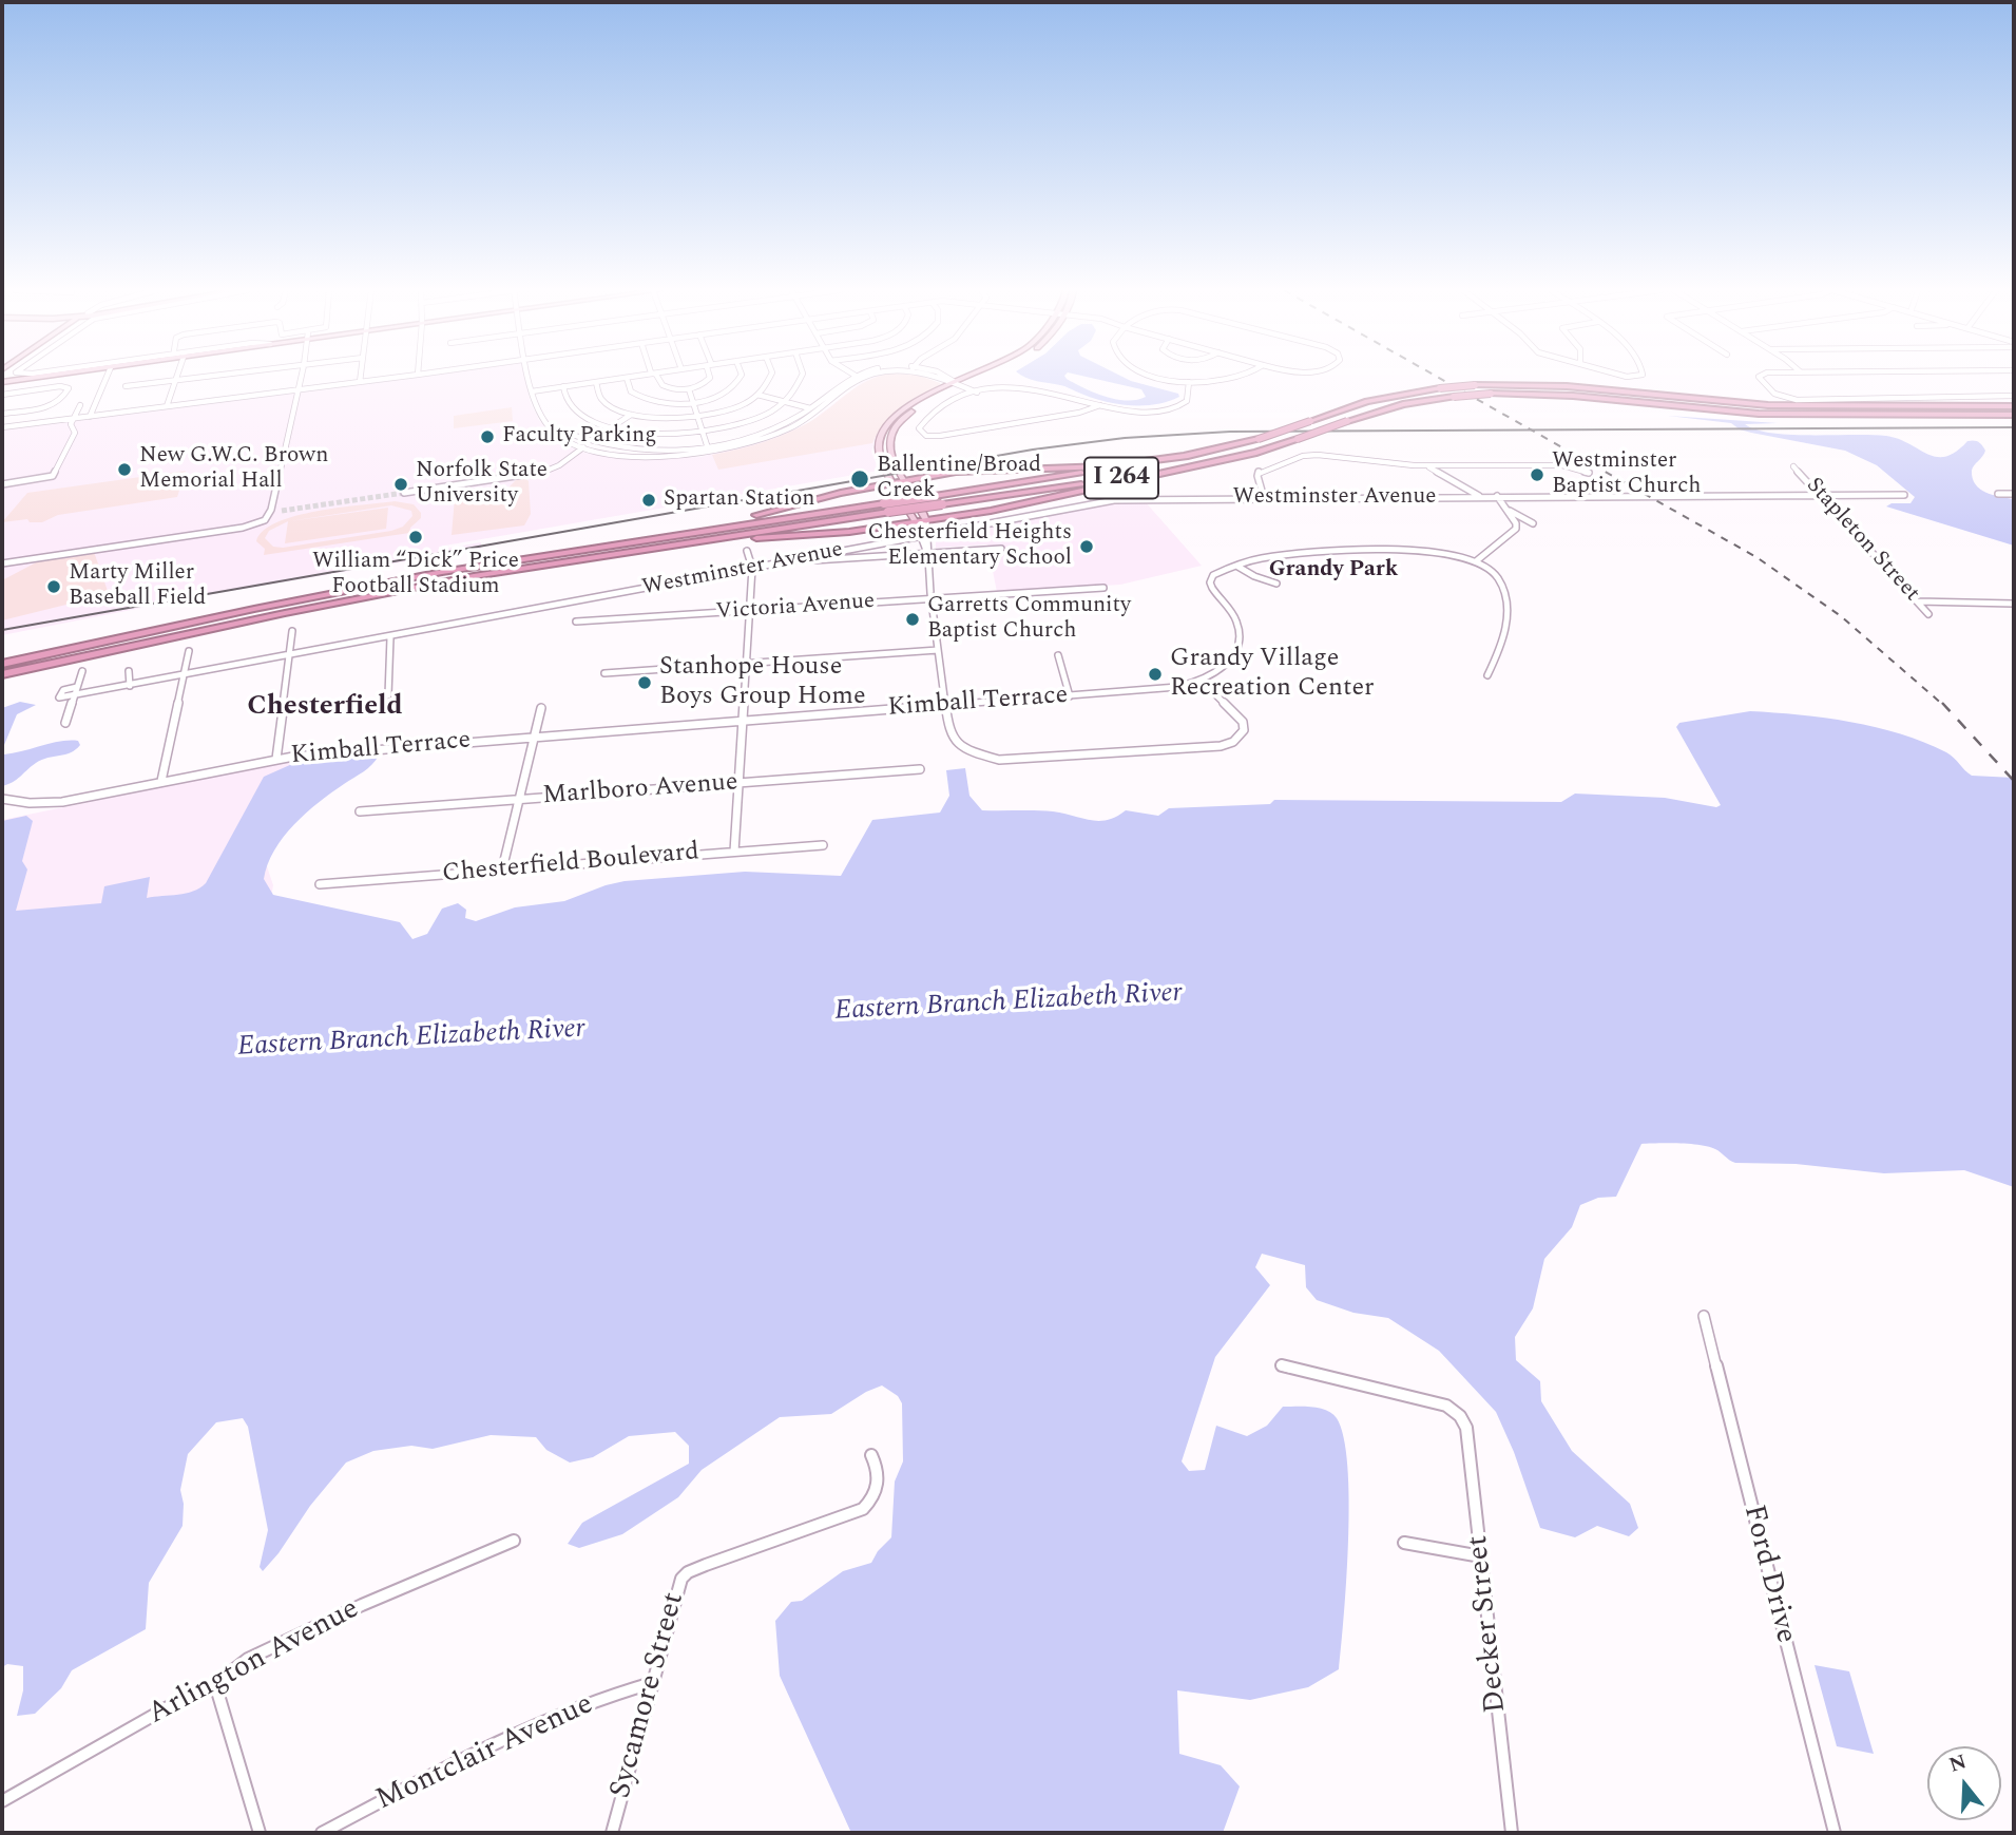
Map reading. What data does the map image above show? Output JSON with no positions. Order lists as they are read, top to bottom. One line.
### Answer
{"streets":{"highway":["I 264"],"street":["Westminster Avenue","Stapleton Street","Victoria Avenue","Kimball Terrace","Marlboro Avenue","Chesterfield Boulevard","Ford Drive","Decker Street","Arlington Avenue","Sycamore Street","Montclair Avenue"]},"crossings":[["Westminster Avenue","Stapleton Street"],["Sycamore Street","Montclair Avenue"]],"districts":["Grandy Park","Chesterfield"],"water":["Eastern Branch Elizabeth River"],"places":["Faculty Parking","New G.W.C. Brown Memorial Hall","Westminster Baptist Church","Ballentine/Broad Creek","Norfolk State University","Spartan Station","William “Dick” Price Football Stadium","Chesterfield Heights Elementary School","Marty Miller Baseball Field","Garretts Community Baptist Church","Grandy Village Recreation Center","Stanhope House Boys Group Home"],"north":"top"}
